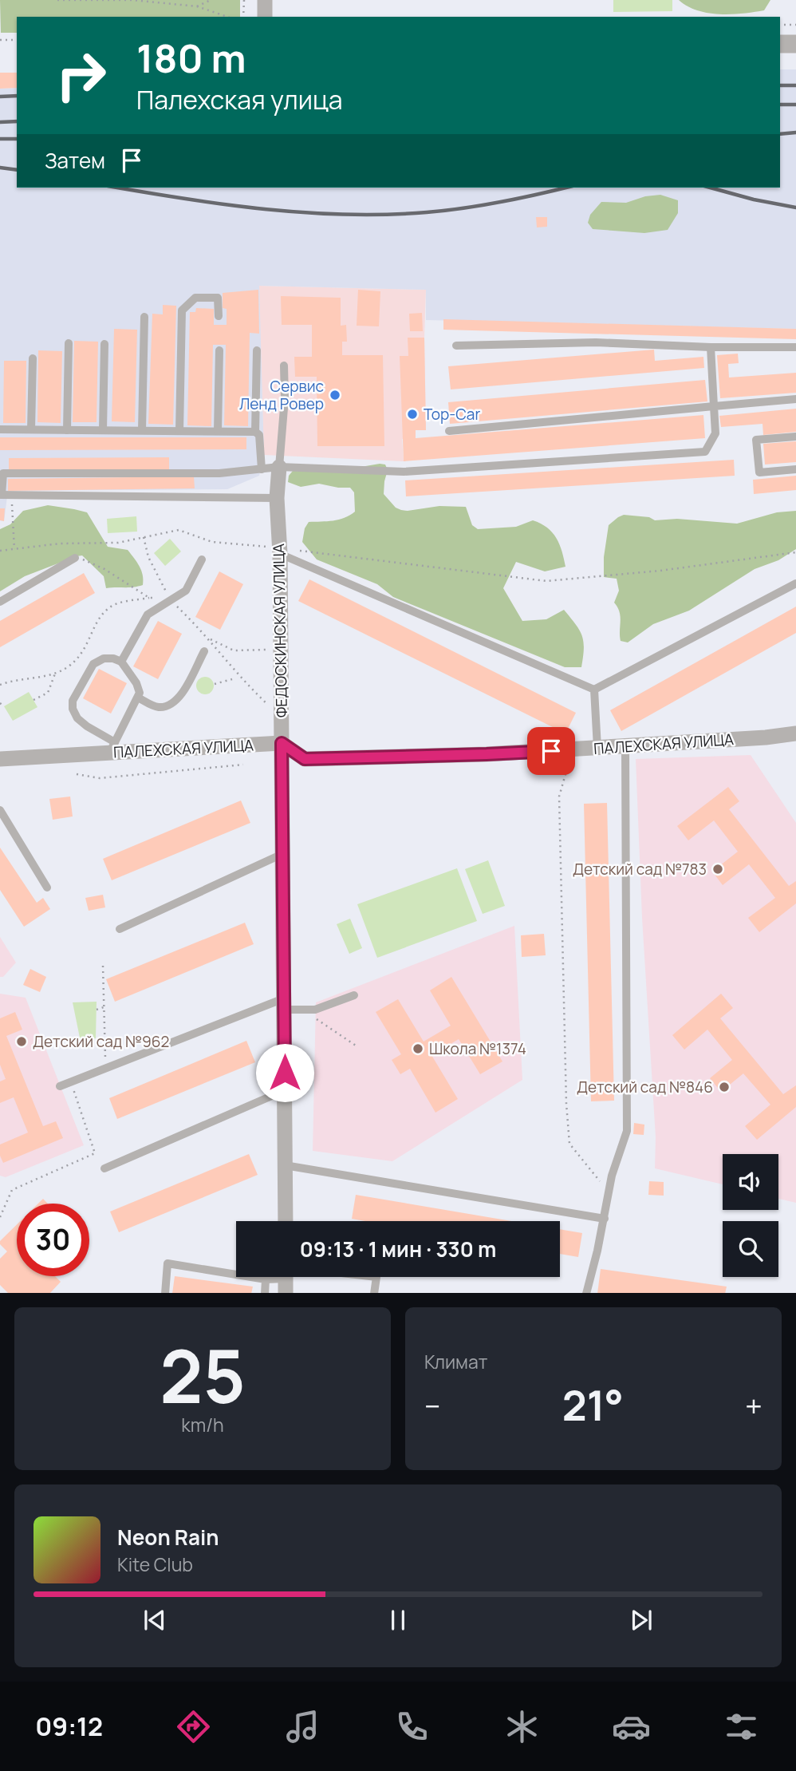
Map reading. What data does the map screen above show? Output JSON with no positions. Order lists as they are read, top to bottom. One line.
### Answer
{"streets":{"street":["ФЕДОСКИНСКАЯ УЛИЦА","ПАЛЕХСКАЯ УЛИЦА"]},"crossings":[["ФЕДОСКИНСКАЯ УЛИЦА","ПАЛЕХСКАЯ УЛИЦА"]],"places":["Сервис Ленд Ровер","Top-Car","Детский сад №783","Детский сад №962","Школа №1374","Детский сад №846"],"page":{"turn":["180 m","Палехская улица"],"then":"Затем","limit":"30","trip":"09:13 · 1 мин · 330 m","tile":[["25","km/h"],"Климат"],"heat":["−","21°","+"],"song":["Neon Rain","Kite Club"],"tabs":"09:12"}}
